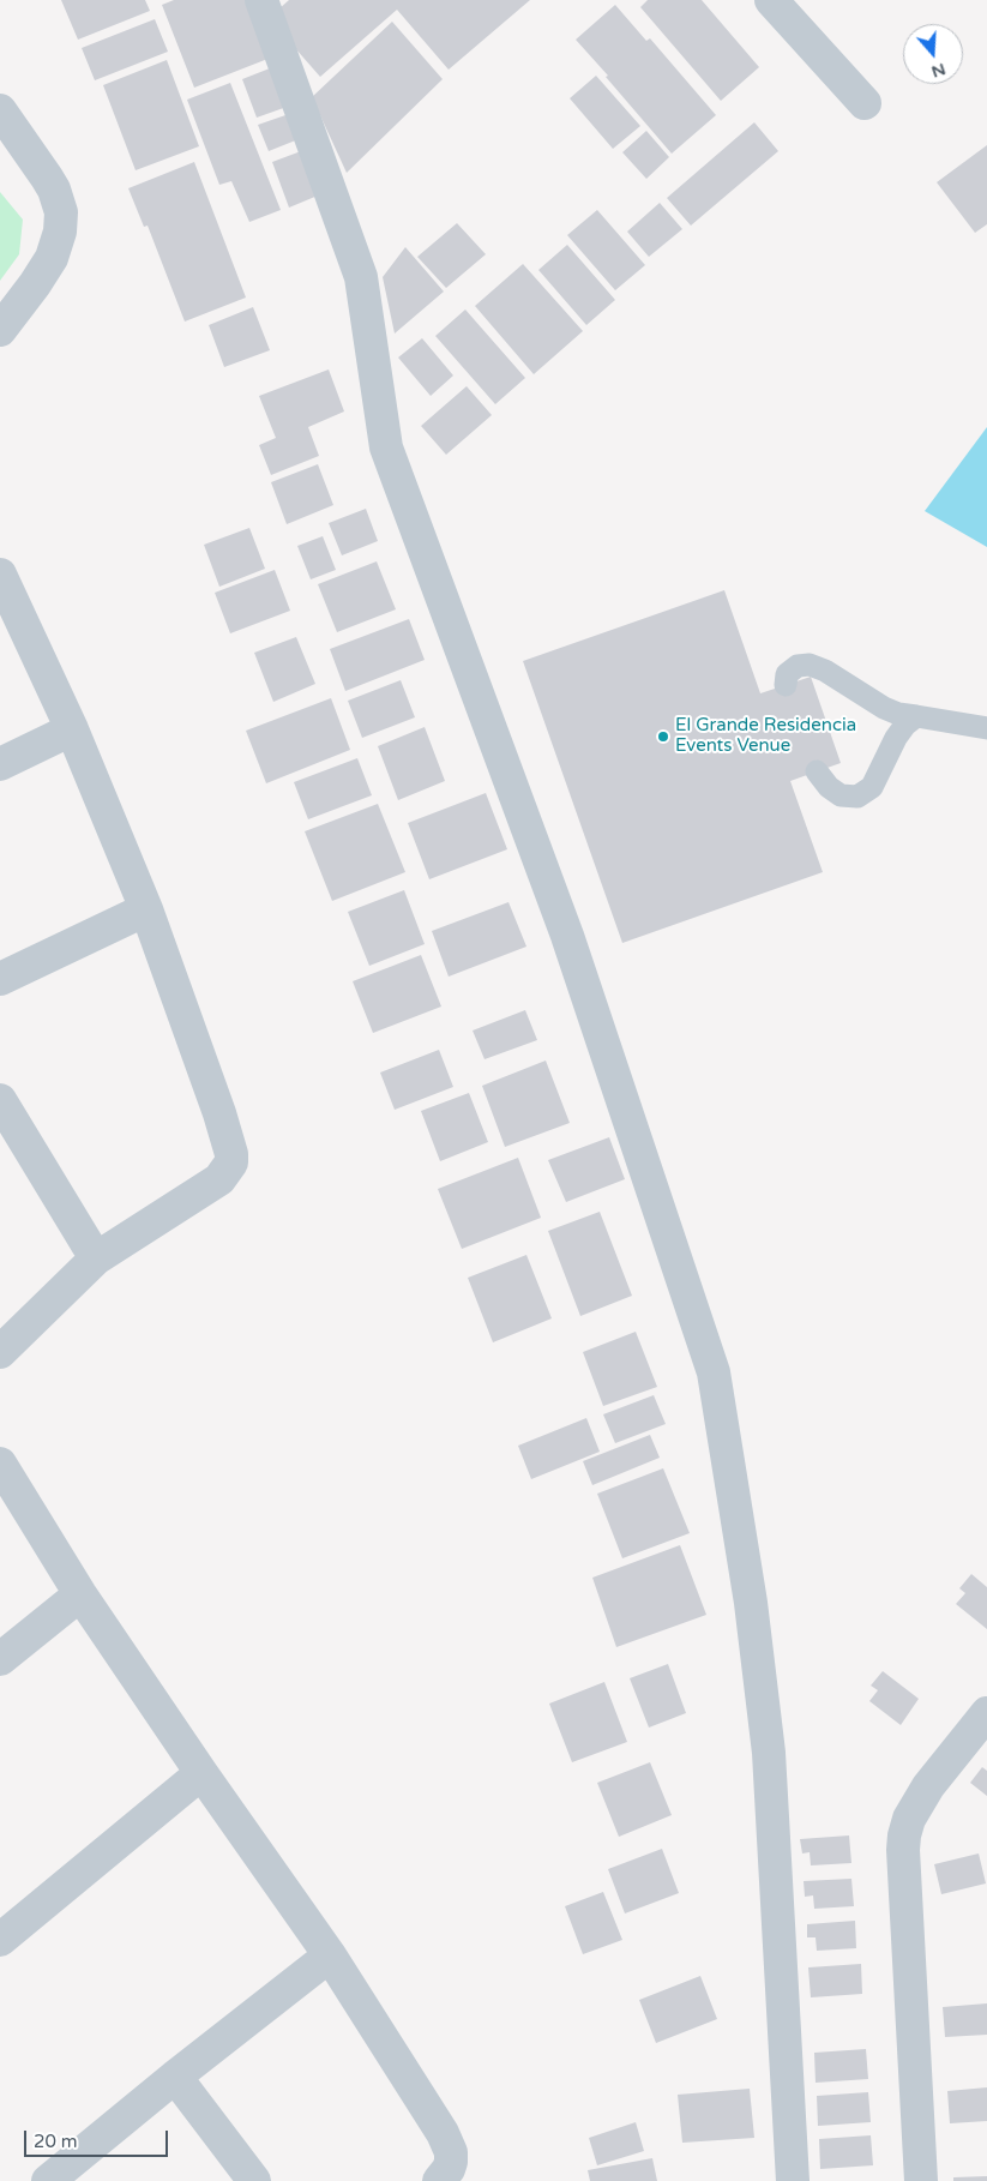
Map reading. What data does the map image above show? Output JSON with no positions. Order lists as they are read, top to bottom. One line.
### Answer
{"places":["El Grande Residencia Events Venue"],"scale_bar":"20 m","north":"bottom"}
